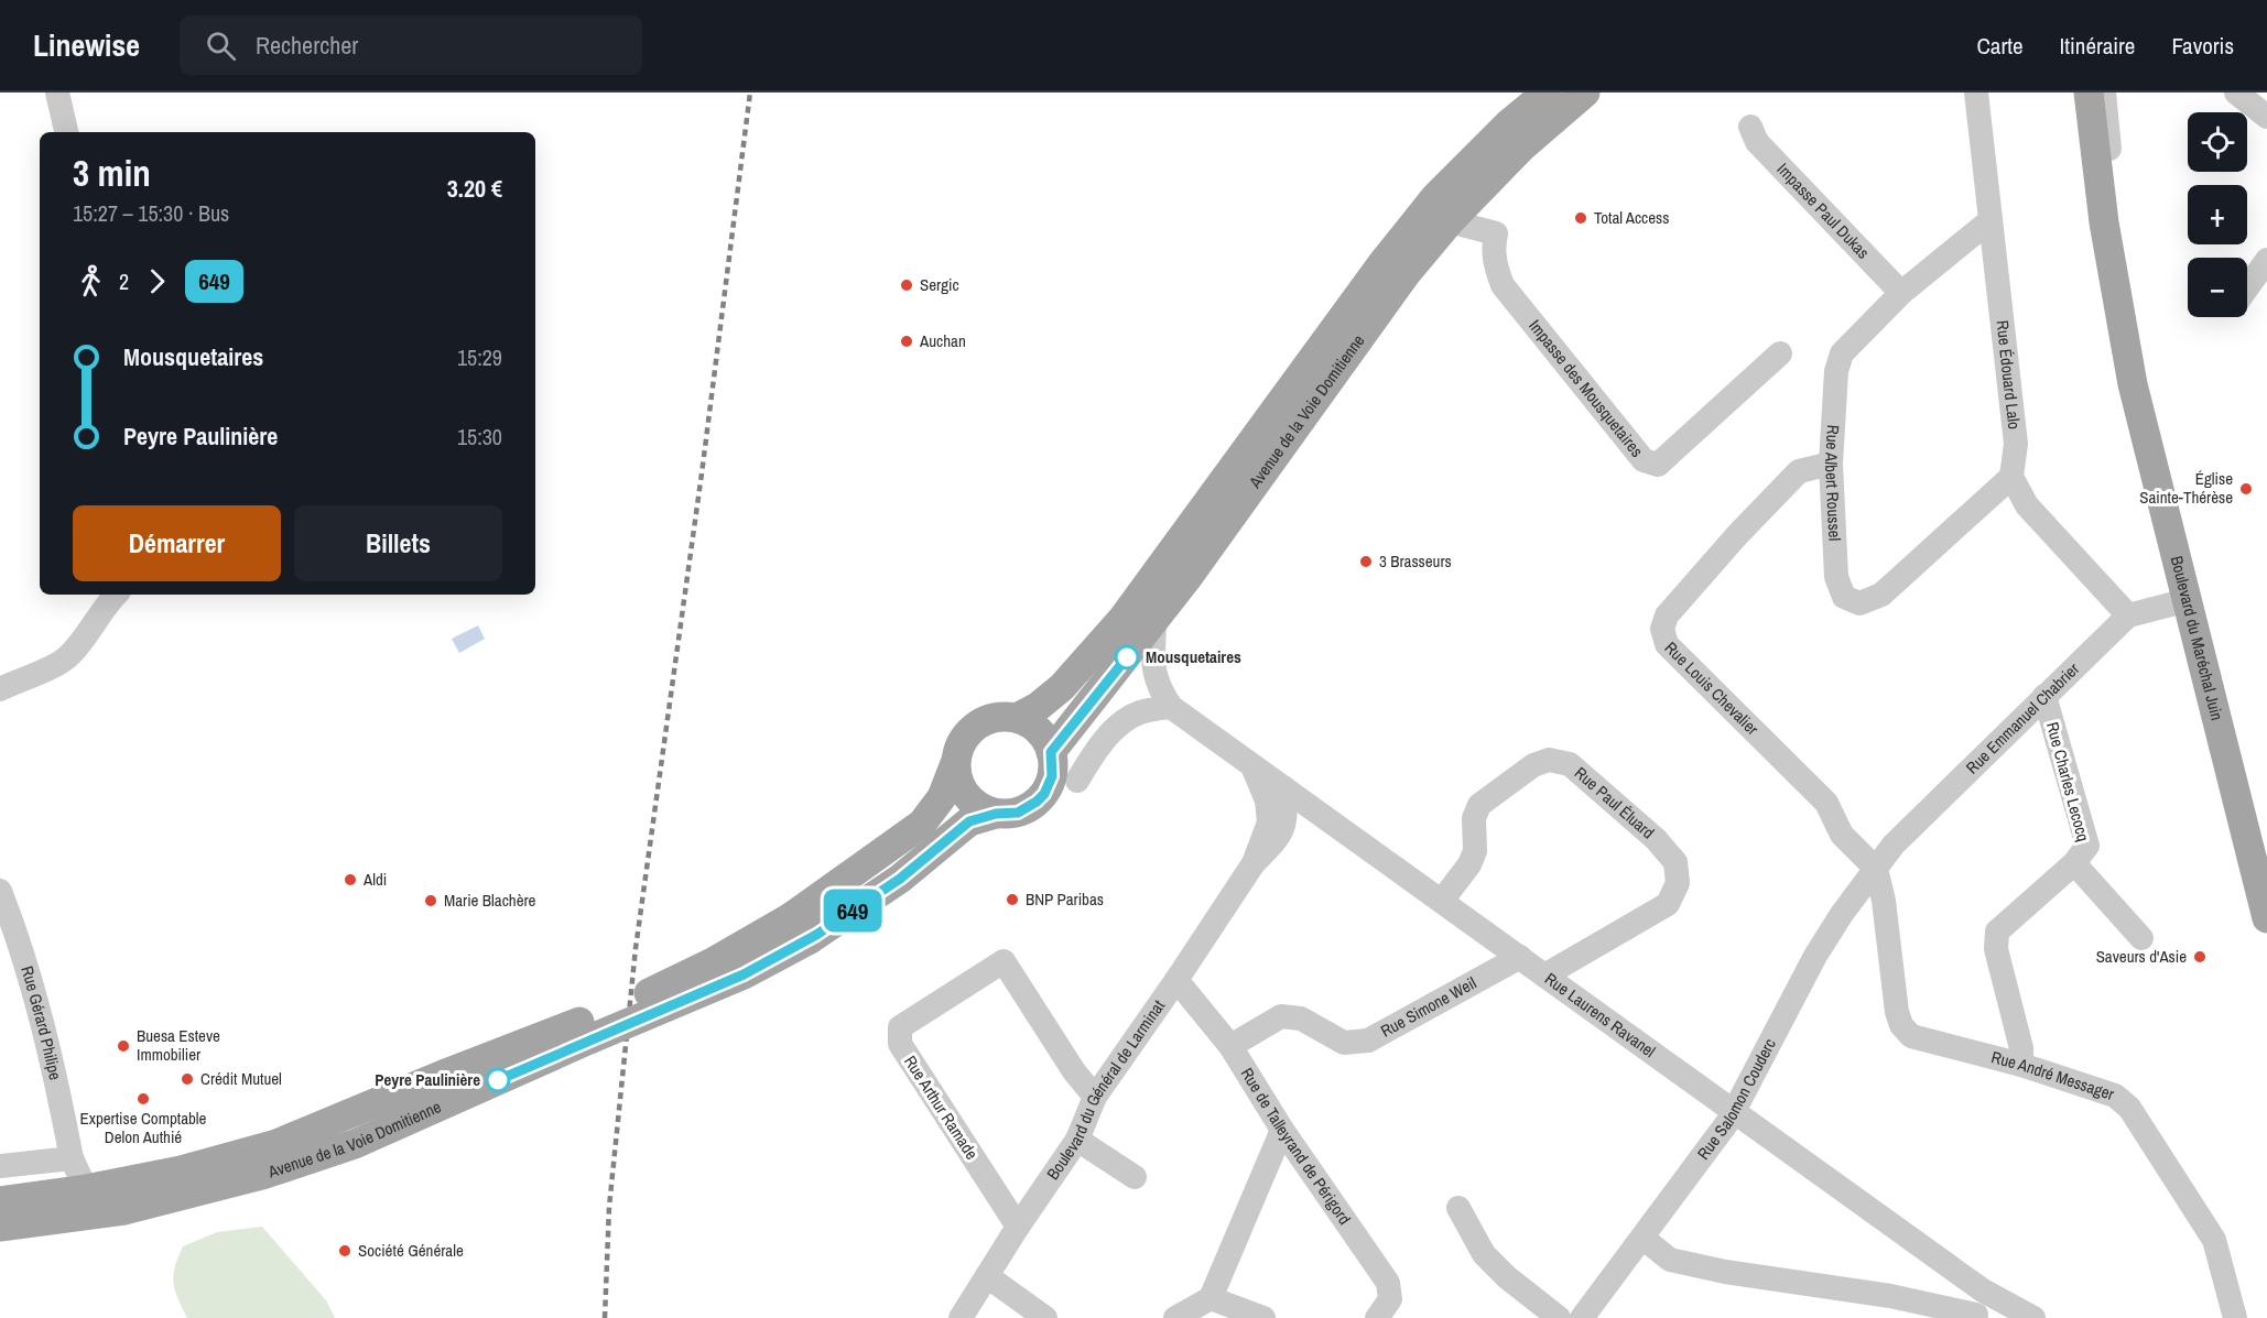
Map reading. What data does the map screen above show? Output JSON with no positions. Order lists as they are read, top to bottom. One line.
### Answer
{"streets":{"main road":["Avenue de la Voie Domitienne","Boulevard du Maréchal Juin"],"street":["Impasse Paul Dukas","Rue Édouard Lalo","Impasse des Mousquetaires","Rue Albert Roussel","Rue Louis Chevalier","Rue Emmanuel Chabrier","Rue Charles Lecocq","Rue Paul Éluard","Rue Simone Weil","Rue Laurens Ravanel","Rue Gérard Philipe","Rue André Messager","Boulevard du Général de Larminat","Rue Salomon Couderc","Rue Arthur Ramade","Rue de Talleyrand de Périgord"]},"crossings":[["Impasse Paul Dukas","Rue Albert Roussel"],["Rue Édouard Lalo","Rue Albert Roussel"],["Impasse des Mousquetaires","Avenue de la Voie Domitienne"],["Avenue de la Voie Domitienne","Rue Laurens Ravanel"],["Rue Albert Roussel","Rue Louis Chevalier"],["Boulevard du Maréchal Juin","Rue Emmanuel Chabrier"],["Rue Louis Chevalier","Rue Emmanuel Chabrier"],["Rue Louis Chevalier","Rue André Messager"],["Rue Louis Chevalier","Rue Salomon Couderc"],["Rue Emmanuel Chabrier","Rue Charles Lecocq"],["Rue Emmanuel Chabrier","Rue André Messager"],["Rue Emmanuel Chabrier","Rue Salomon Couderc"],["Rue Charles Lecocq","Rue André Messager"],["Rue Paul Éluard","Rue Laurens Ravanel"],["Rue Simone Weil","Rue Laurens Ravanel"],["Rue Simone Weil","Rue de Talleyrand de Périgord"],["Rue Laurens Ravanel","Boulevard du Général de Larminat"],["Rue Laurens Ravanel","Rue Salomon Couderc"],["Rue André Messager","Rue Salomon Couderc"],["Boulevard du Général de Larminat","Rue Arthur Ramade"],["Boulevard du Général de Larminat","Rue de Talleyrand de Périgord"]],"places":["Total Access","Sergic","Auchan","Église Sainte-Thérèse","3 Brasseurs","Mousquetaires","Aldi","BNP Paribas","Marie Blachère","Saveurs d'Asie","Buesa Esteve Immobilier","Crédit Mutuel","Peyre Paulinière","Expertise Comptable Delon Authié","Société Générale"],"lines":["bus line 649"],"page":{"header":"Linewise","search":"Rechercher","nav":["Carte","Itinéraire","Favoris"],"on_map":"649","map_buttons":["+","−"],"heading":["3 min","15:27 – 15:30 · Bus","3.20 €"],"legs":["2","649"],"list":[{"name":"Mousquetaires","value":"15:29"},{"name":"Peyre Paulinière","value":"15:30"}],"buttons":["Démarrer","Billets"]}}
